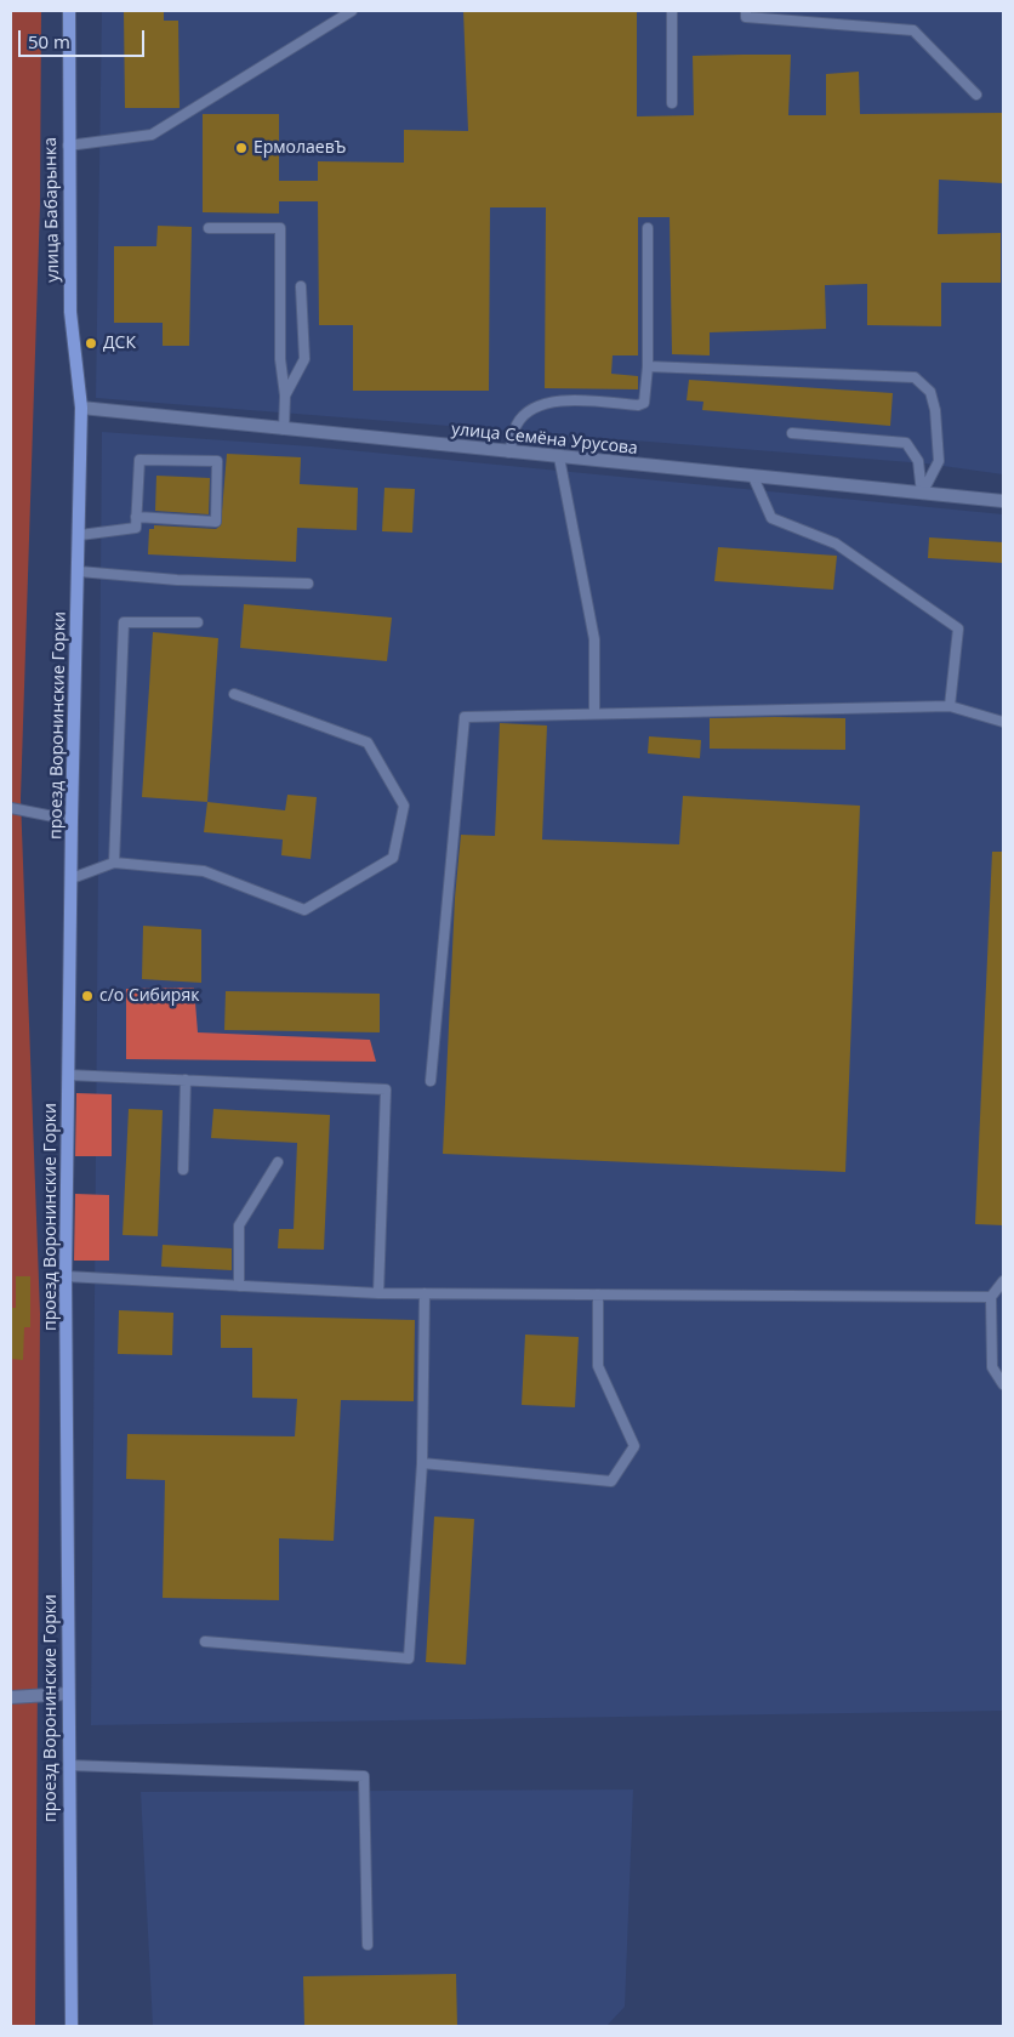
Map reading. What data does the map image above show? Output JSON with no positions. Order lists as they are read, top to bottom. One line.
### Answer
{"streets":{"street":["улица Бабарынка","улица Семёна Урусова","проезд Воронинские Горки"]},"crossings":[["улица Бабарынка","улица Семёна Урусова"],["улица Бабарынка","проезд Воронинские Горки"],["улица Семёна Урусова","проезд Воронинские Горки"]],"places":["ЕрмолаевЪ","ДСК","с/о Сибиряк"],"scale_bar":"50 m"}
